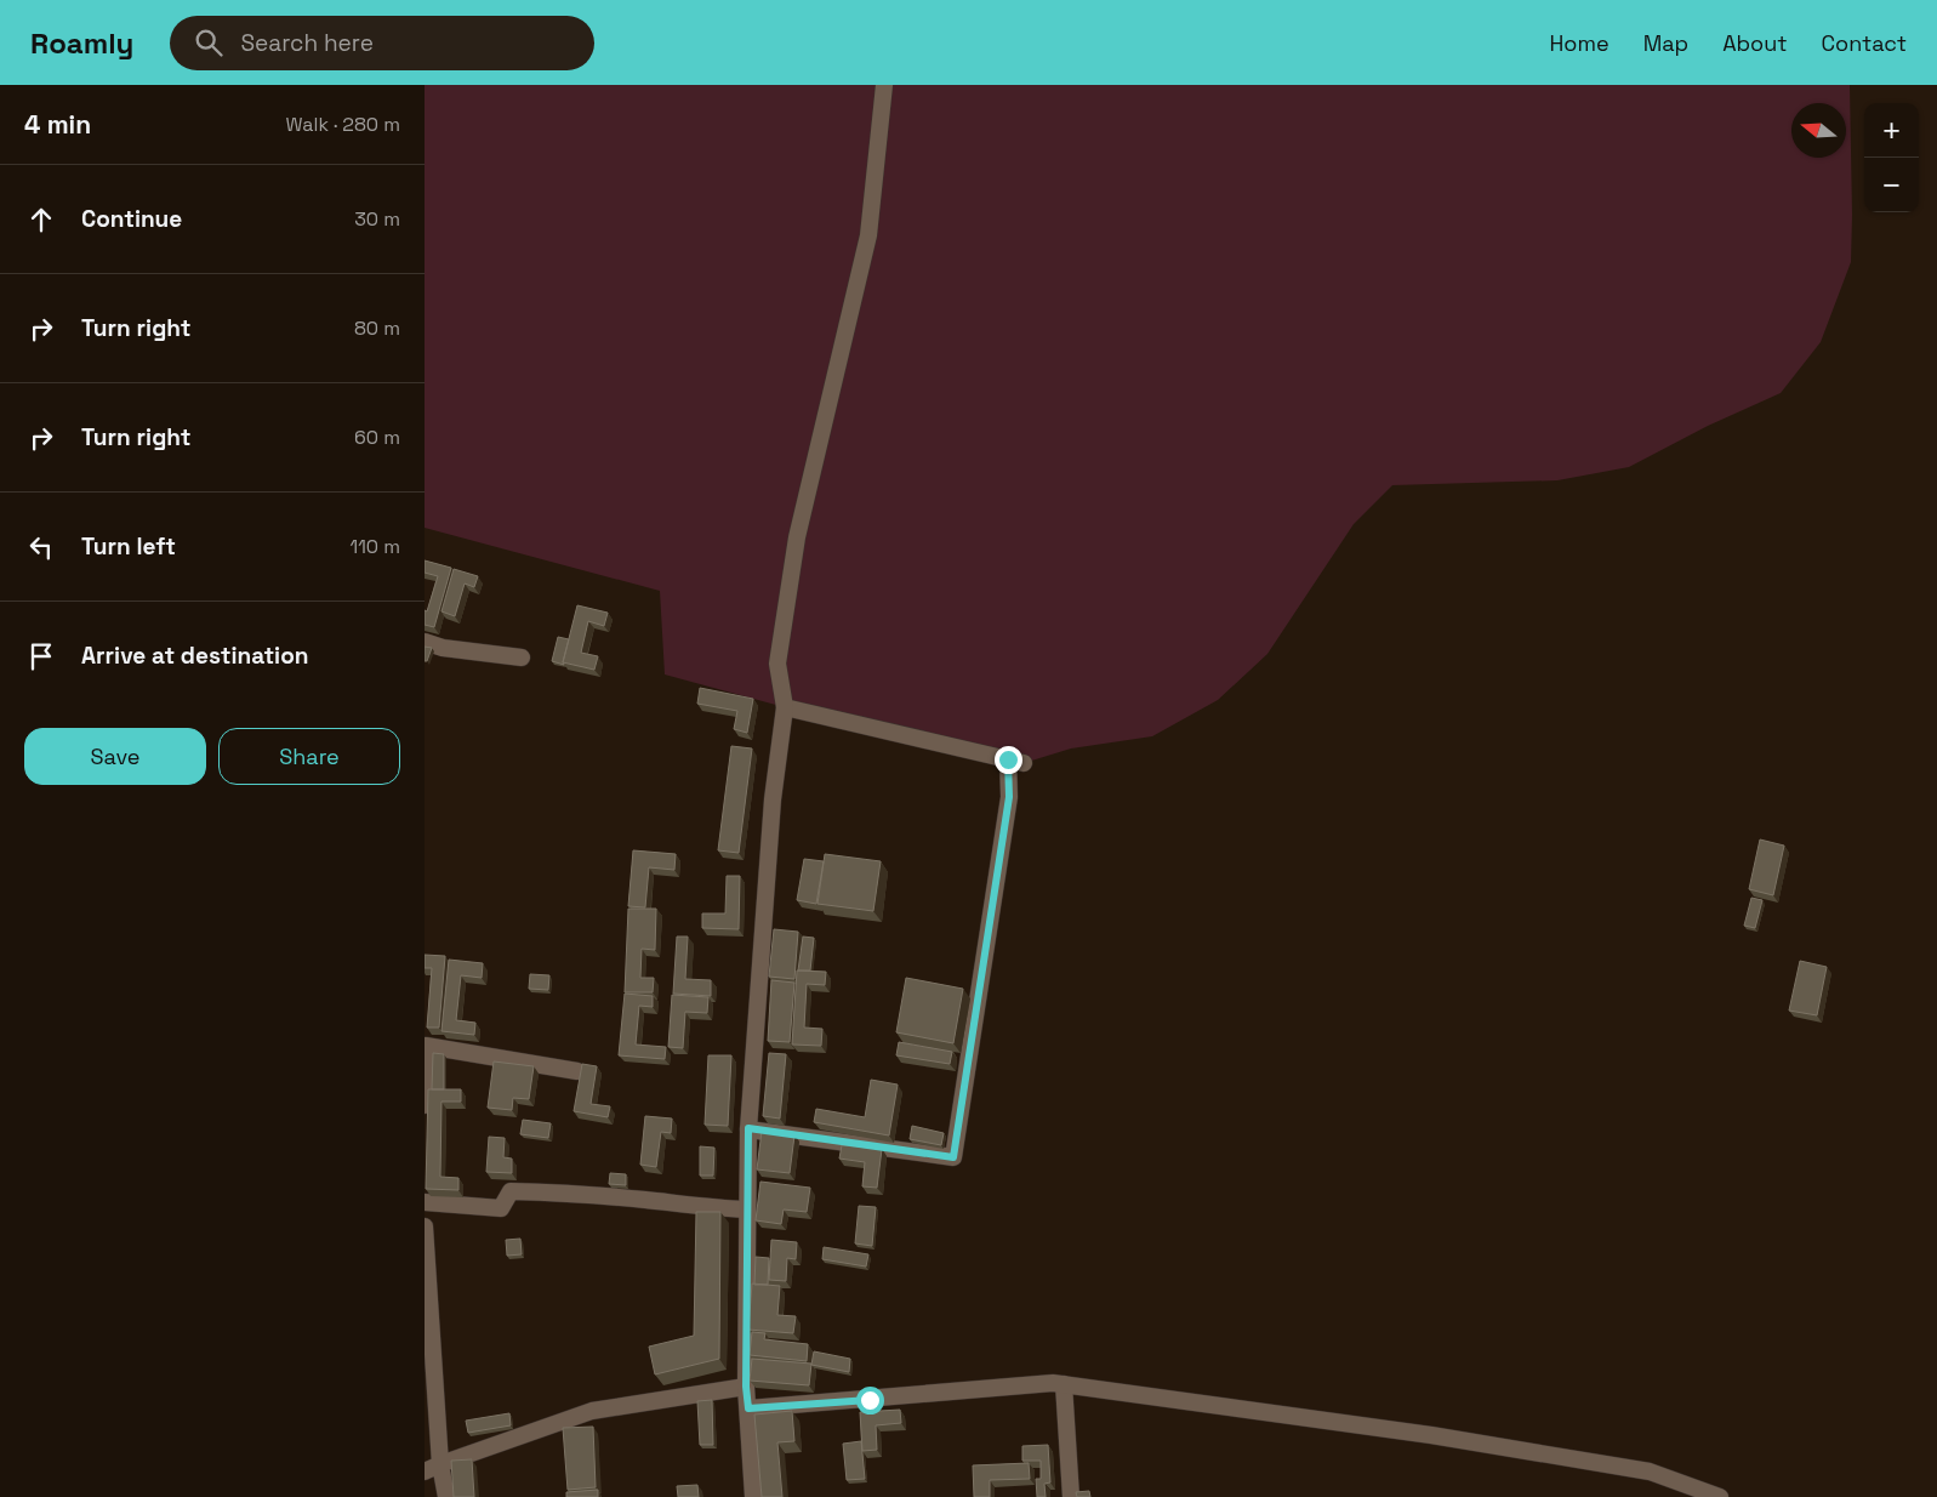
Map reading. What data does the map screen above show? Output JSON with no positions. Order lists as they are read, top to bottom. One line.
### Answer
{"north":"left","page":{"header":"Roamly","search":"Search here","nav":["Home","Map","About","Contact"],"heading":["4 min","Walk · 280 m"],"map_buttons":["+","−"],"list":[["Continue","30 m"],["Turn right","80 m"],["Turn right","60 m"],["Turn left","110 m"],"Arrive at destination"],"buttons":["Save","Share"]}}
